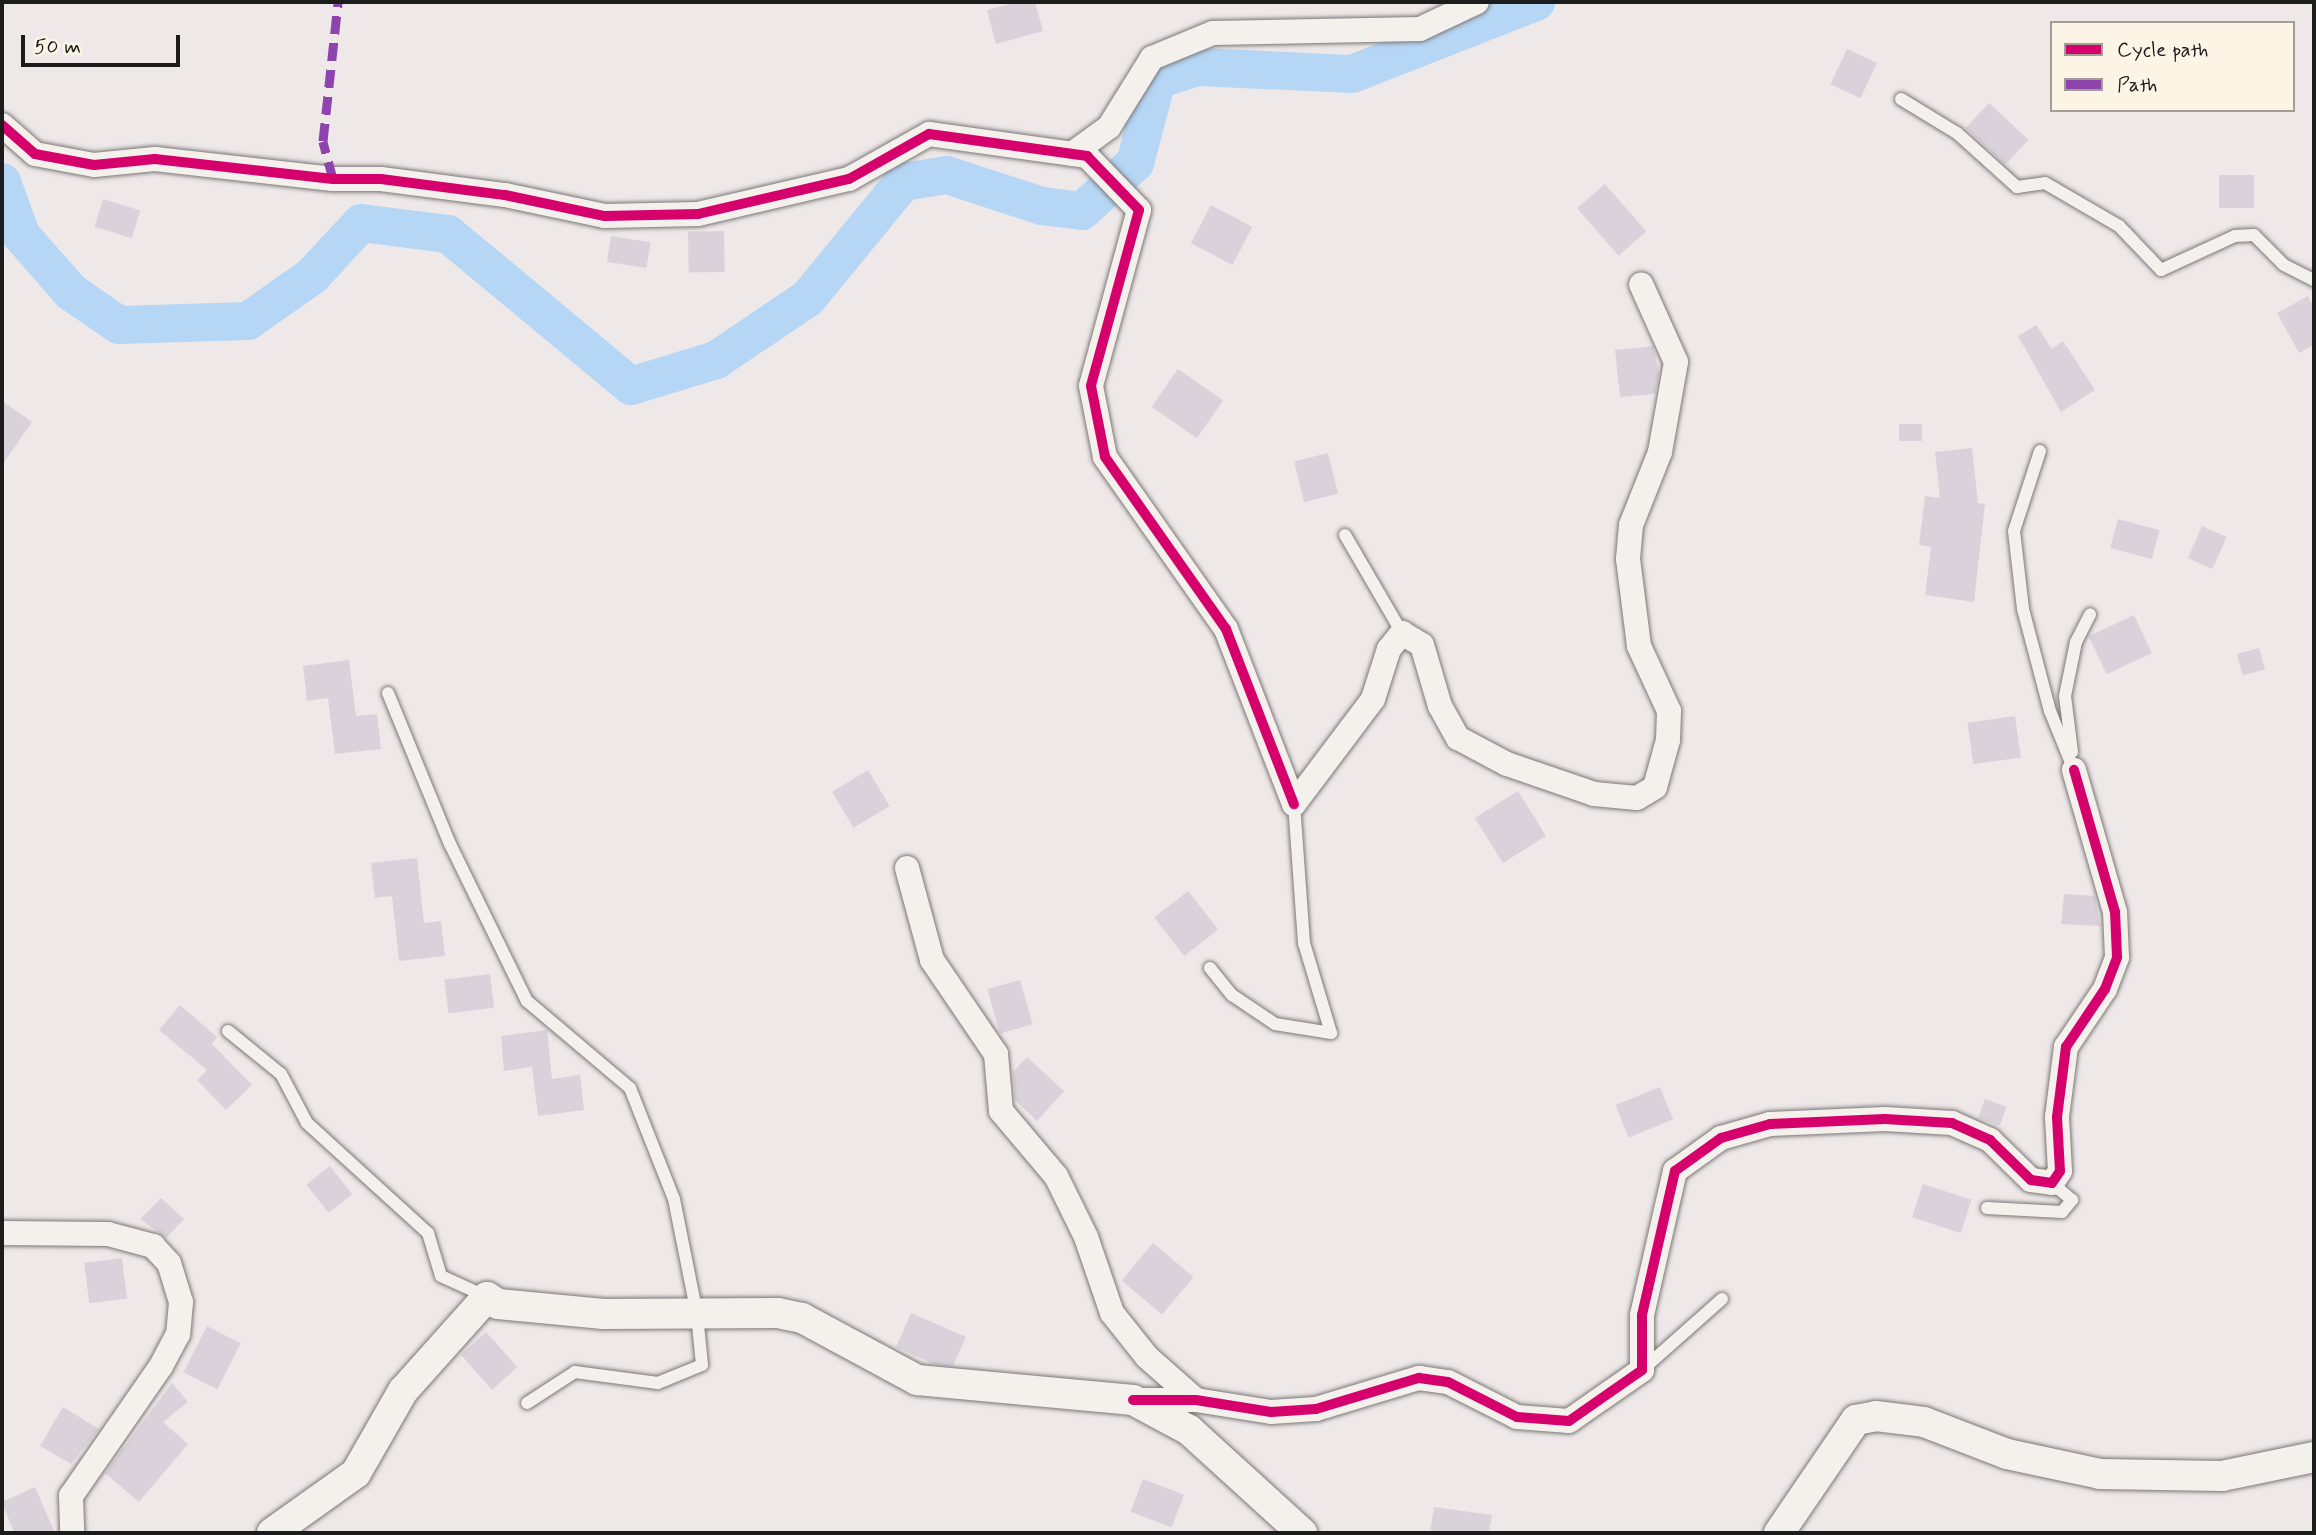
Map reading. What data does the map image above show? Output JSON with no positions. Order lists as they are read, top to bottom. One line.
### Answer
{"legend":["Cycle path","Path"],"scale_bar":"50 m"}
